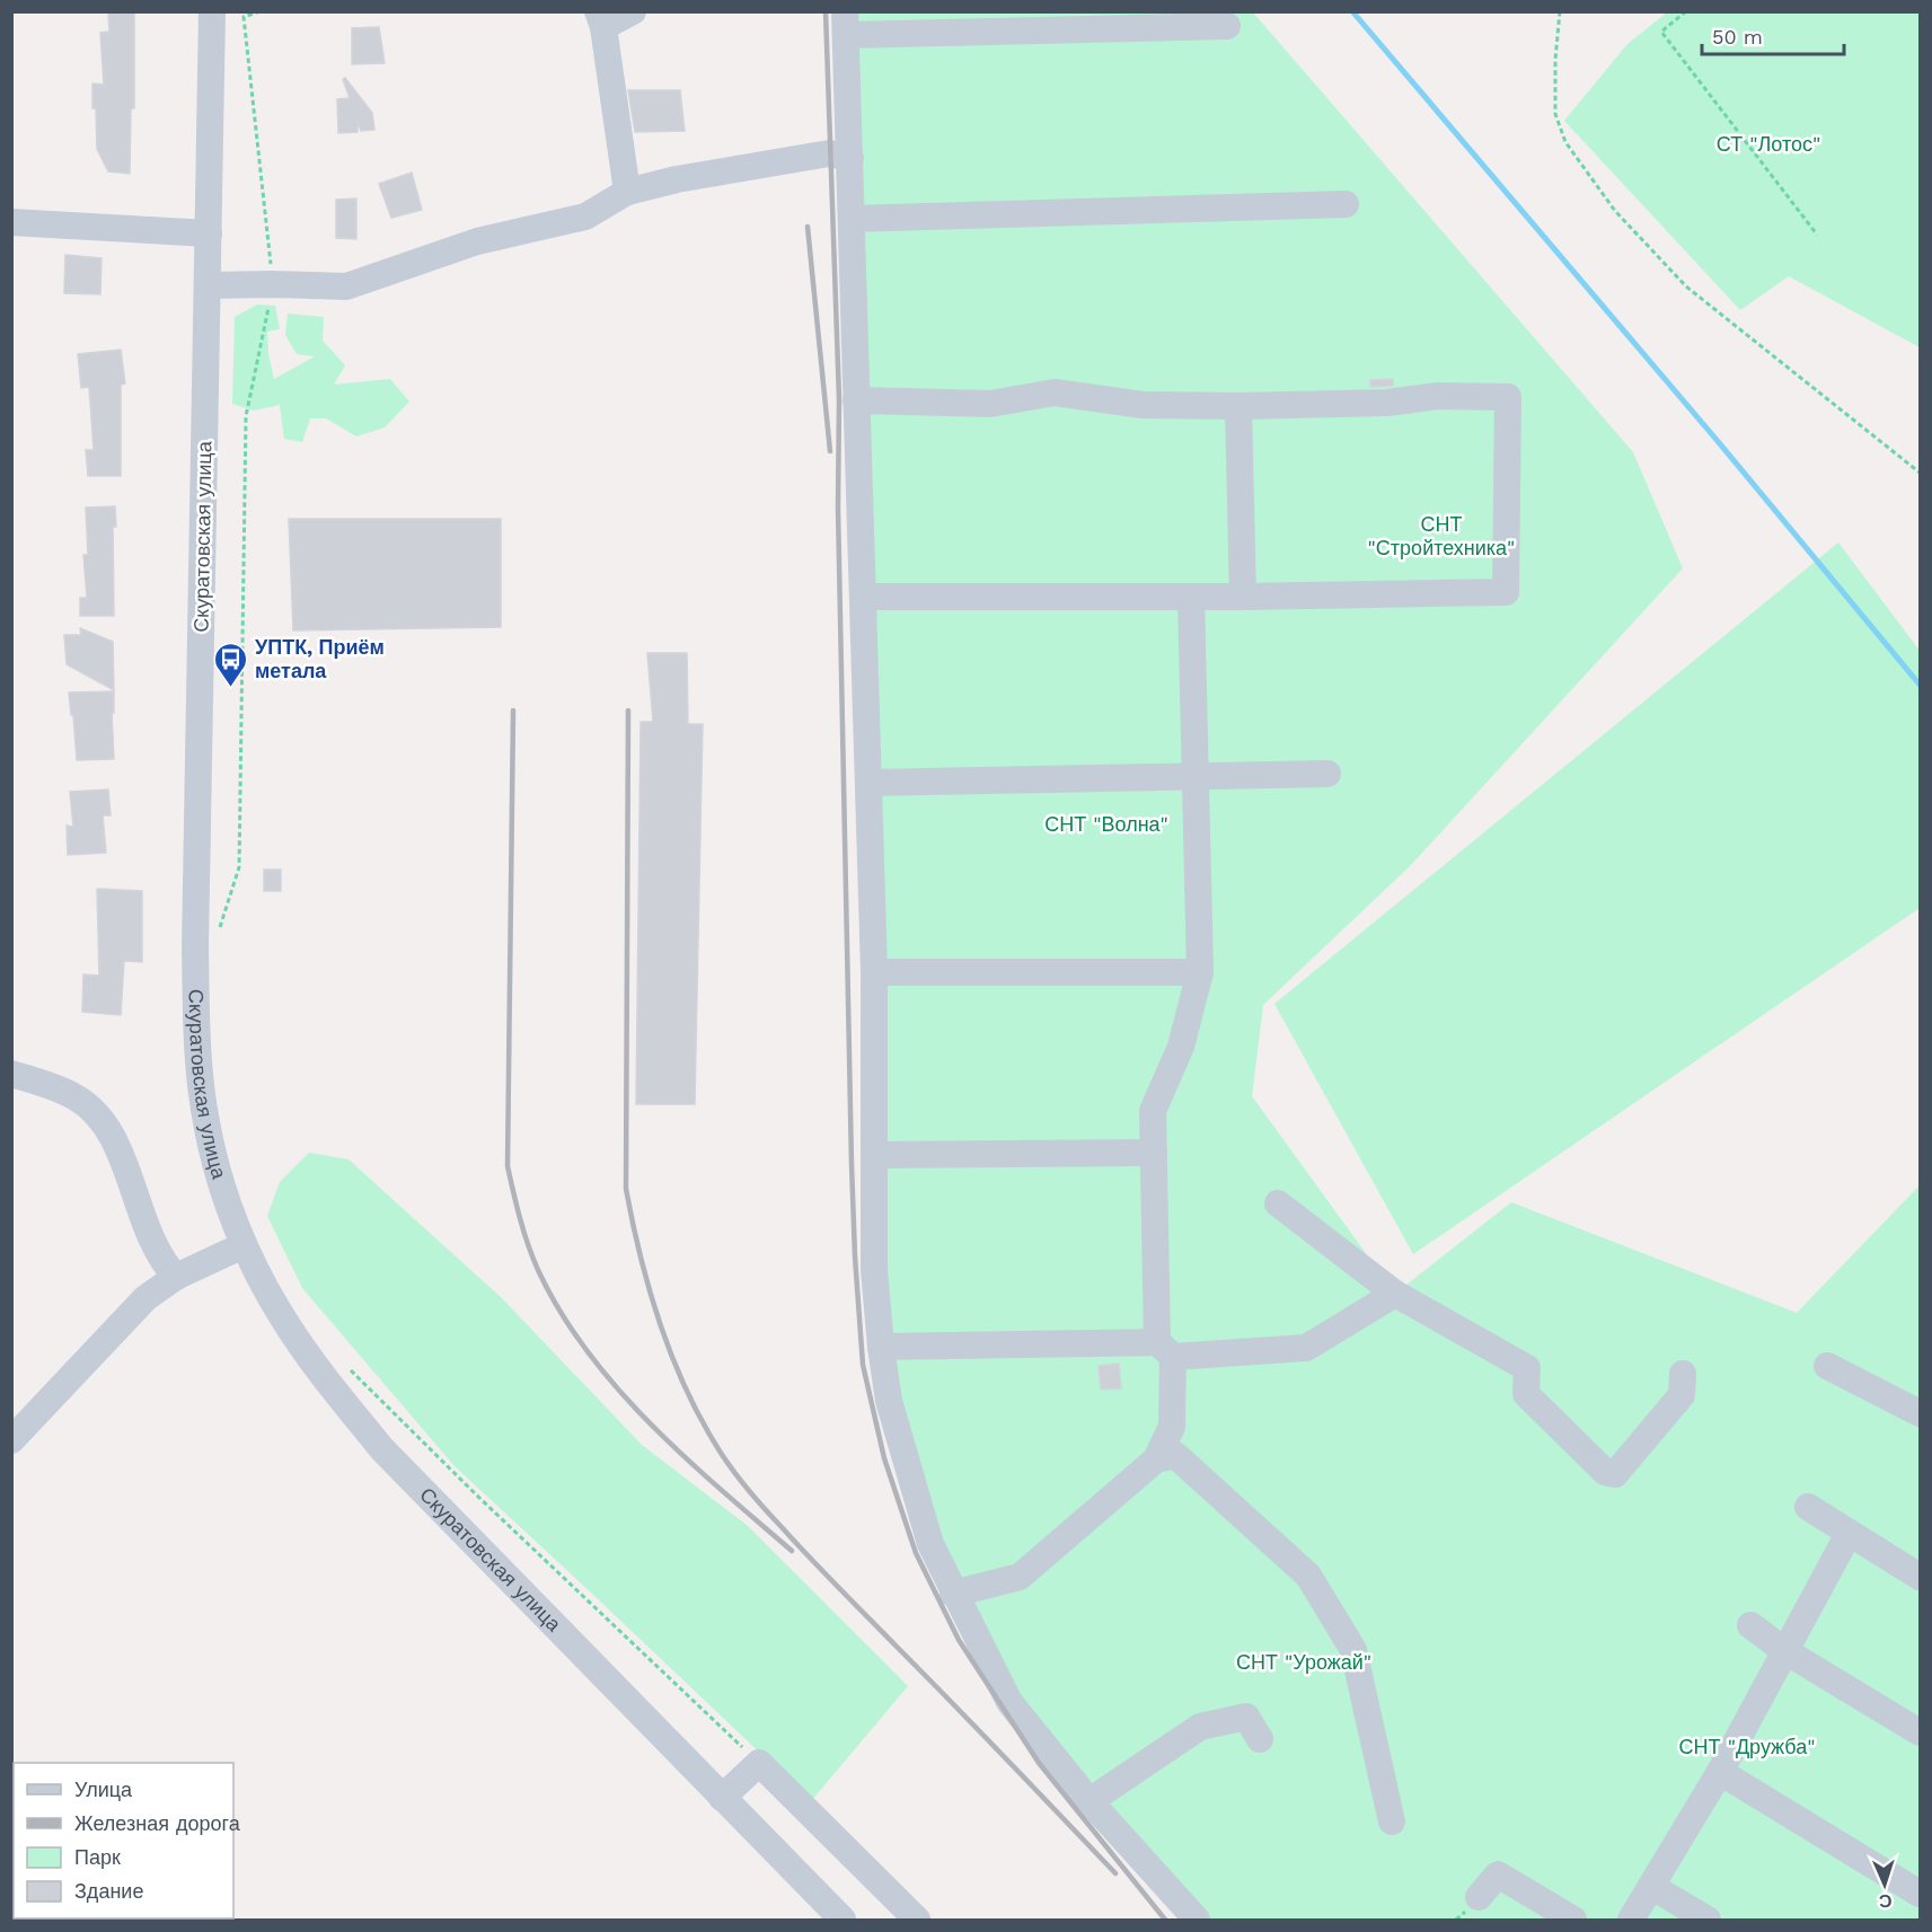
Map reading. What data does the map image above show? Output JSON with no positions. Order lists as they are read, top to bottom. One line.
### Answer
{"streets":{"street":["Скуратовская улица"]},"parks":["СТ \"Лотос\"","СНТ \"Стройтехника\"","СНТ \"Волна\"","СНТ \"Урожай\"","СНТ \"Дружба\""],"places":{"bus stop":["УПТК, Приём метала"]},"legend":["Улица","Железная дорога","Парк","Здание"],"scale_bar":"50 m","north":"bottom"}
